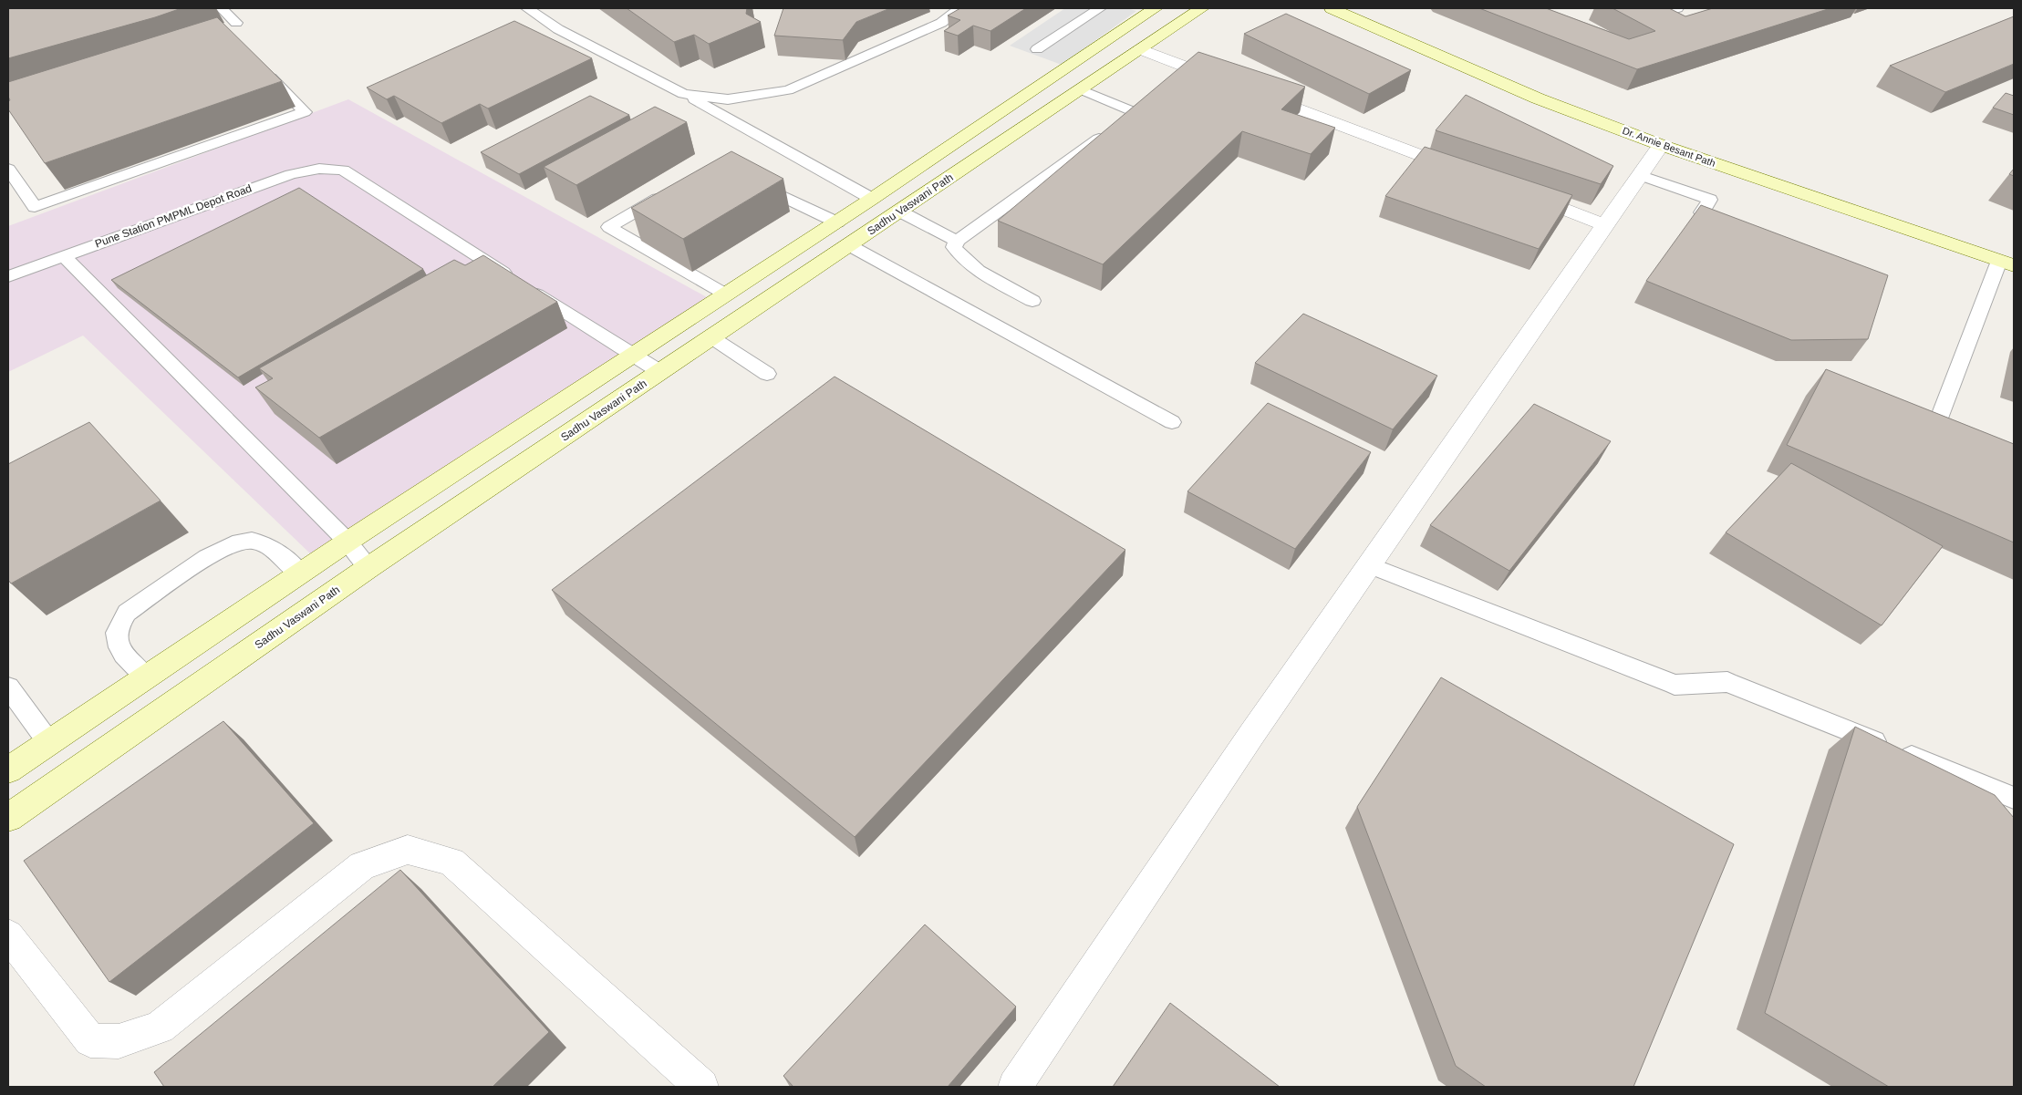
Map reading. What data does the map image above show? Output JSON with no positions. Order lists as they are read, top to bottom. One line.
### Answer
{"streets":{"main road":["Dr. Annie Besant Path","Sadhu Vaswani Path"],"lane":["Pune Station PMPML Depot Road"]},"crossings":[["Sadhu Vaswani Path","Pune Station PMPML Depot Road"]]}
